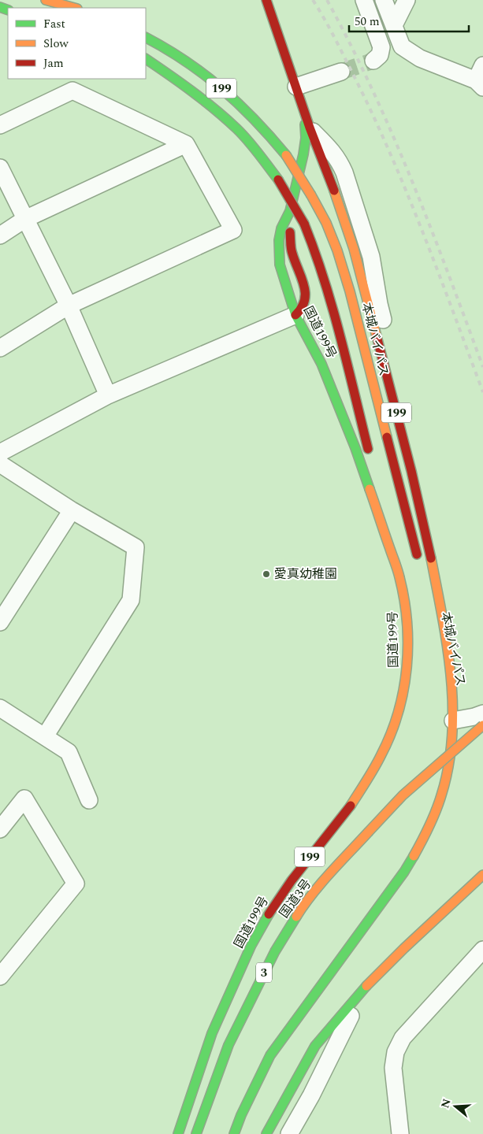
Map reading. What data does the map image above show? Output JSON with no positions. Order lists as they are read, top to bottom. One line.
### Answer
{"streets":{"highway":["199","国道199号","本城バイパス","国道3号","3"]},"crossings":[["199","国道199号"],["199","本城バイパス"]],"places":["愛真幼稚園"],"legend":["Fast","Slow","Jam"],"scale_bar":"50 m","north":"left"}
